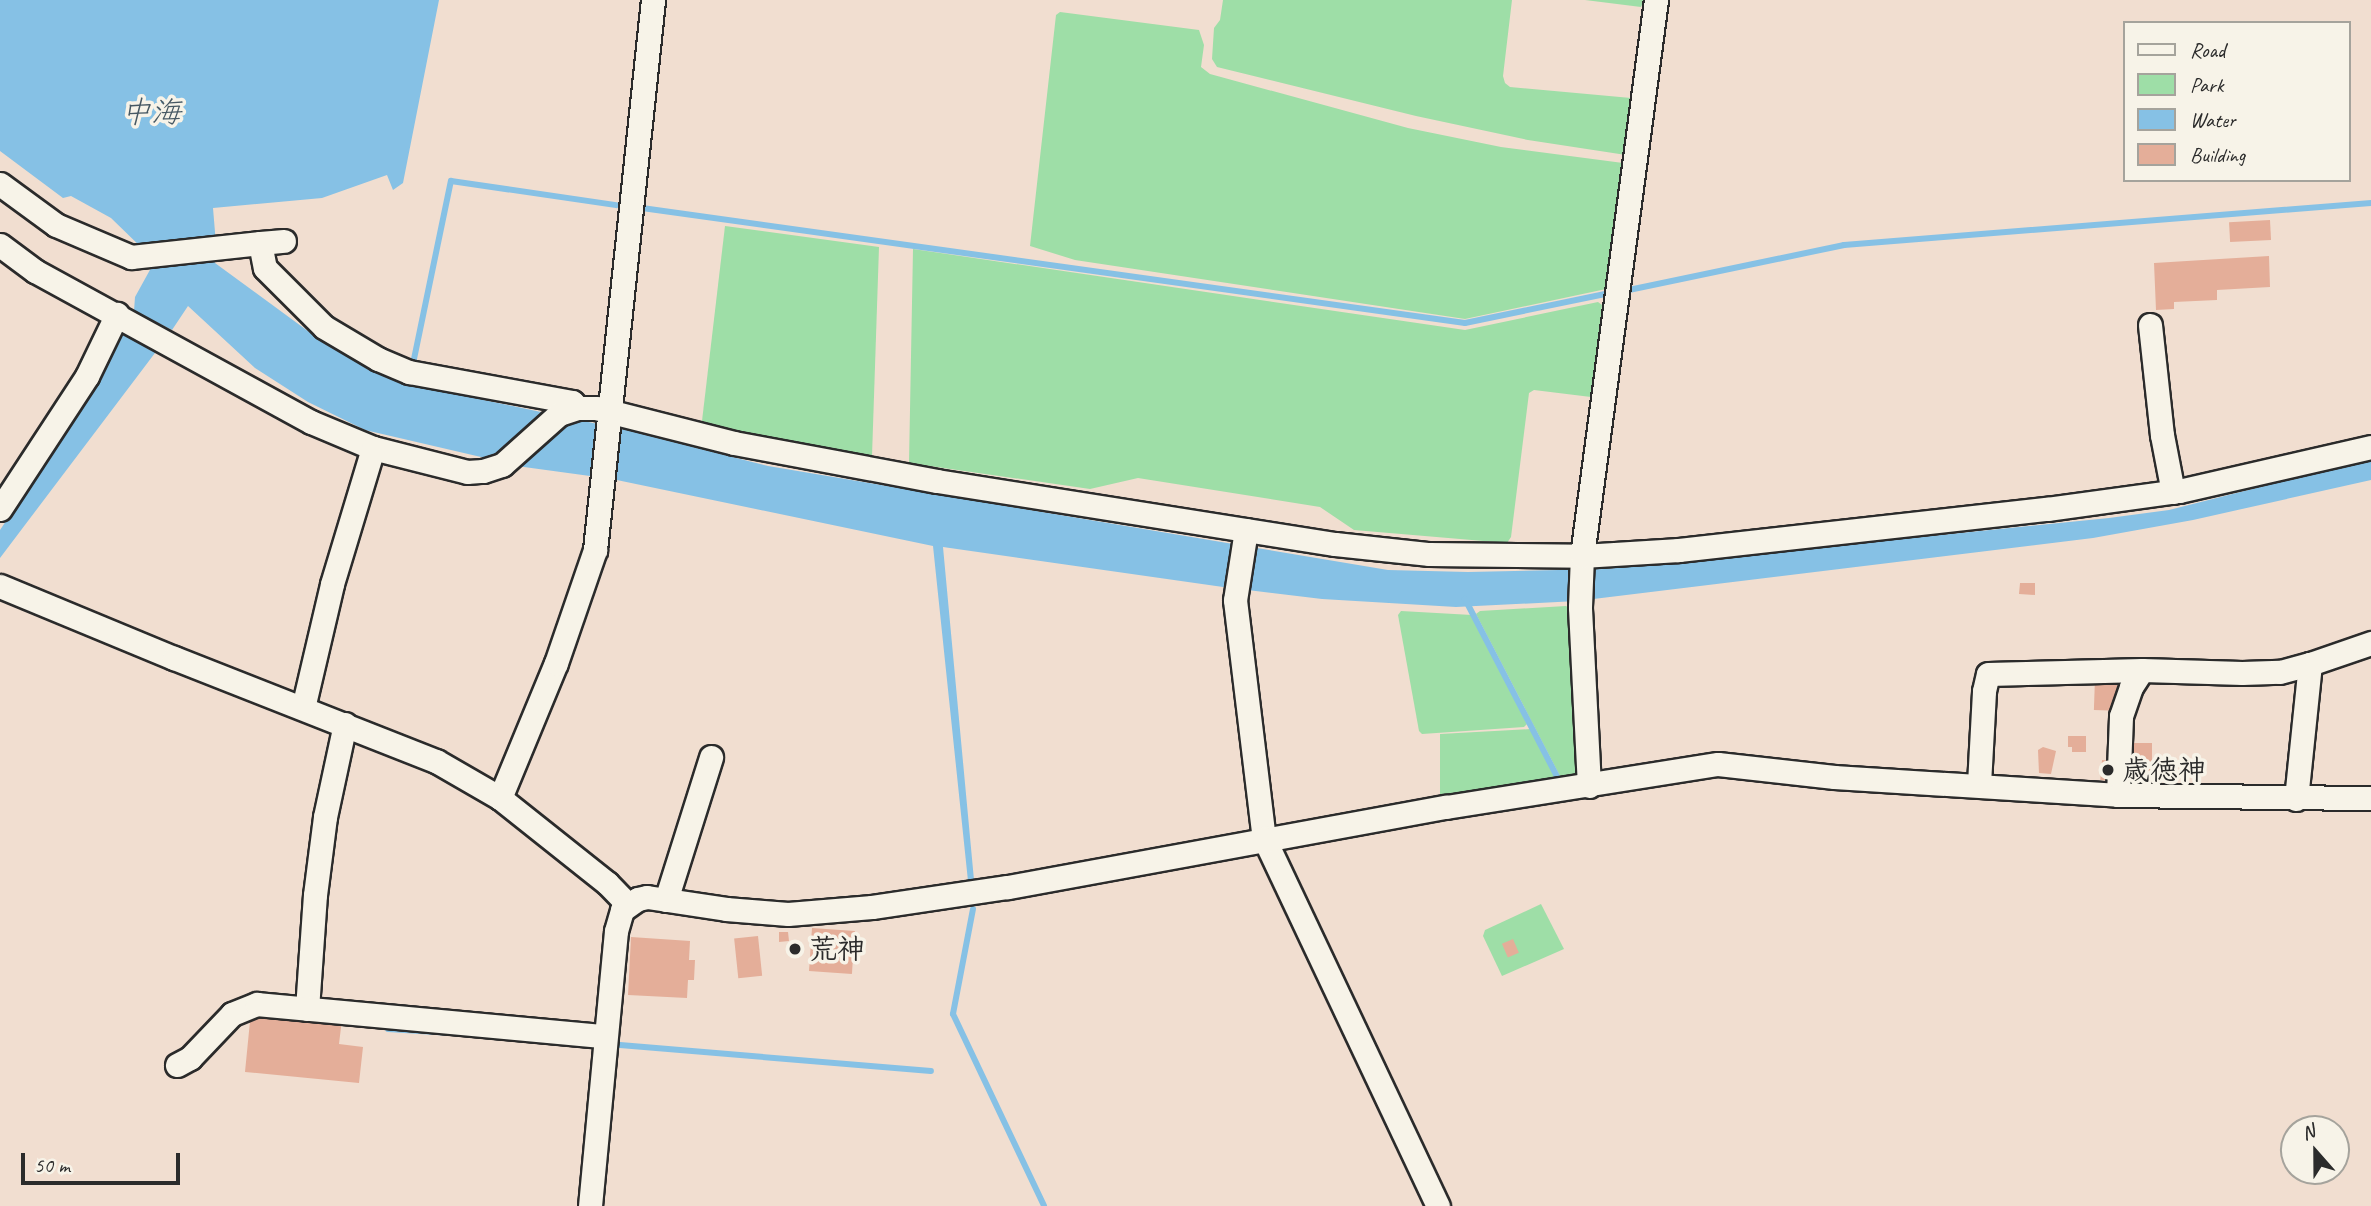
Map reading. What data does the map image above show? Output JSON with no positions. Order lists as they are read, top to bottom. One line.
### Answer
{"water":["中海"],"places":["歳徳神","荒神"],"legend":["Road","Park","Water","Building"],"scale_bar":"50 m","north":"top"}
